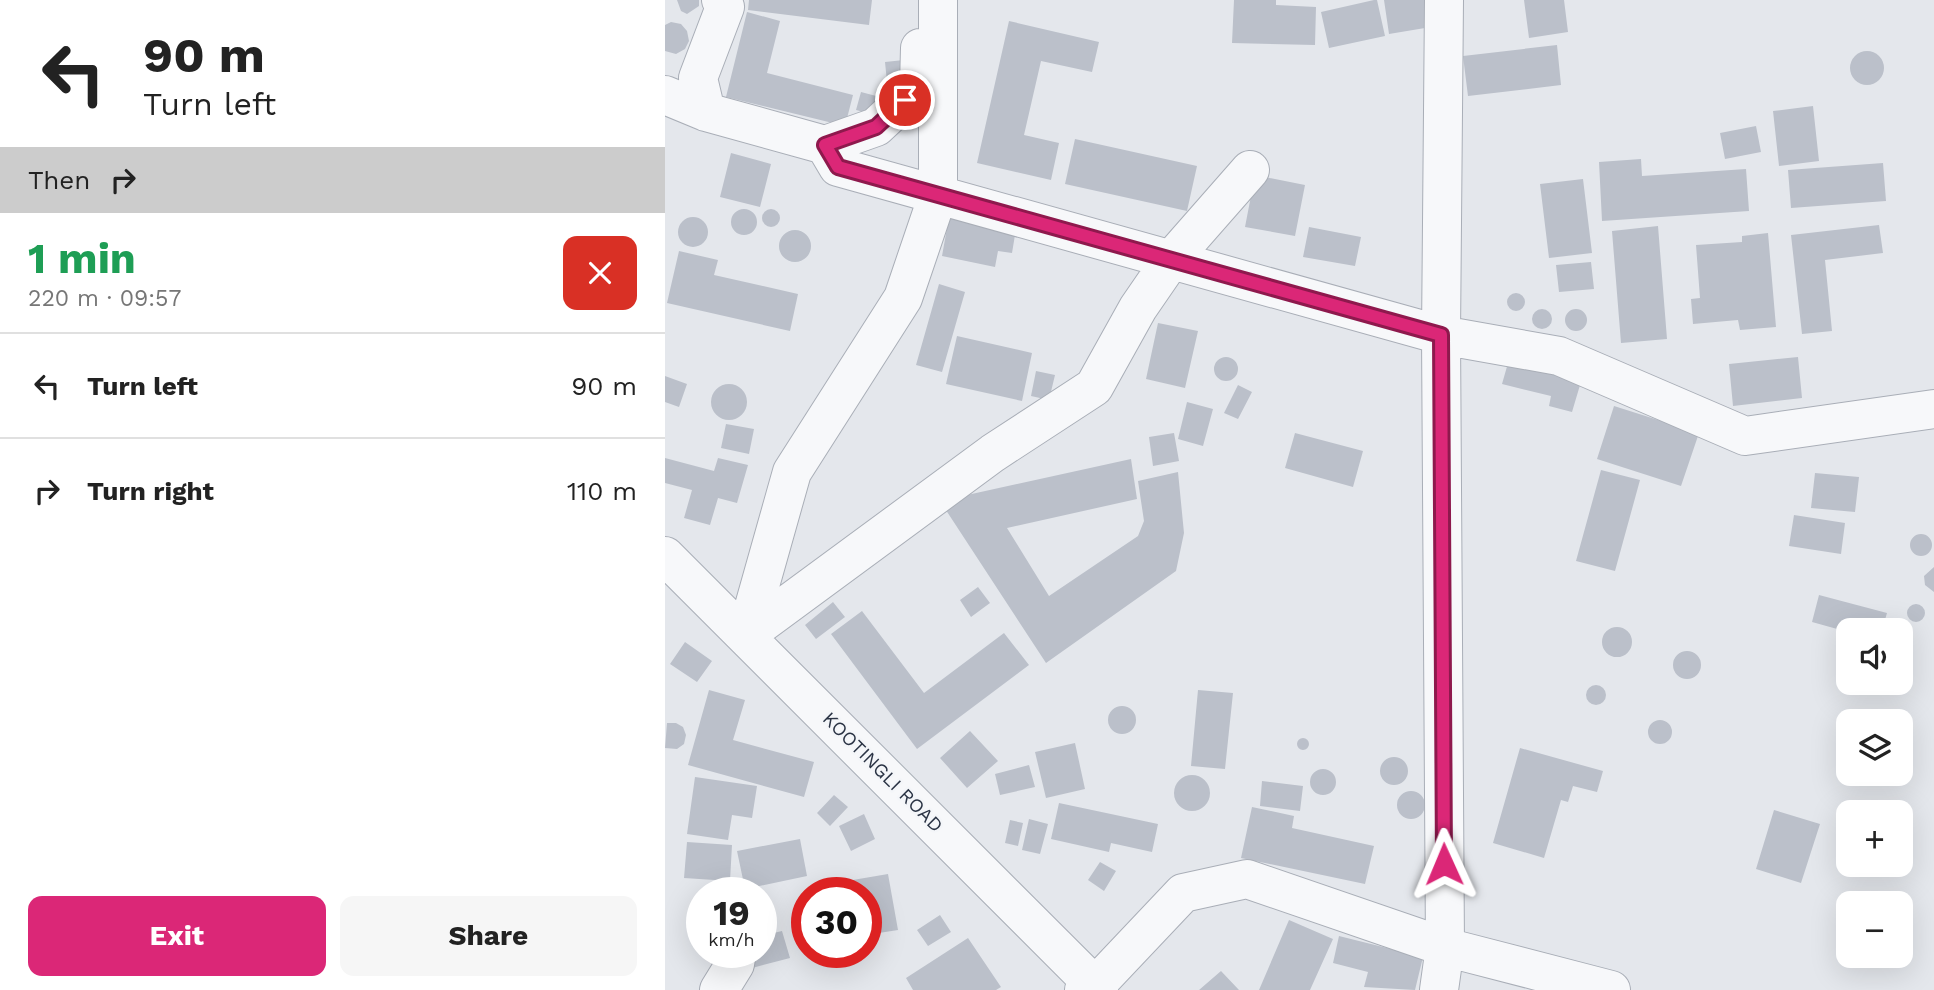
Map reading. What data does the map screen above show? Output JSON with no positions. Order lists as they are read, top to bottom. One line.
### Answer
{"streets":{"street":["KOOTINGLI ROAD"]},"page":{"turn":["90 m","Turn left"],"then":"Then","heading":["1 min","220 m · 09:57"],"list":[{"name":"Turn left","value":"90 m"},{"name":"Turn right","value":"110 m"}],"map_buttons":["+","−"],"speed":"19 km/h","limit":"30","buttons":["Exit","Share"]}}
